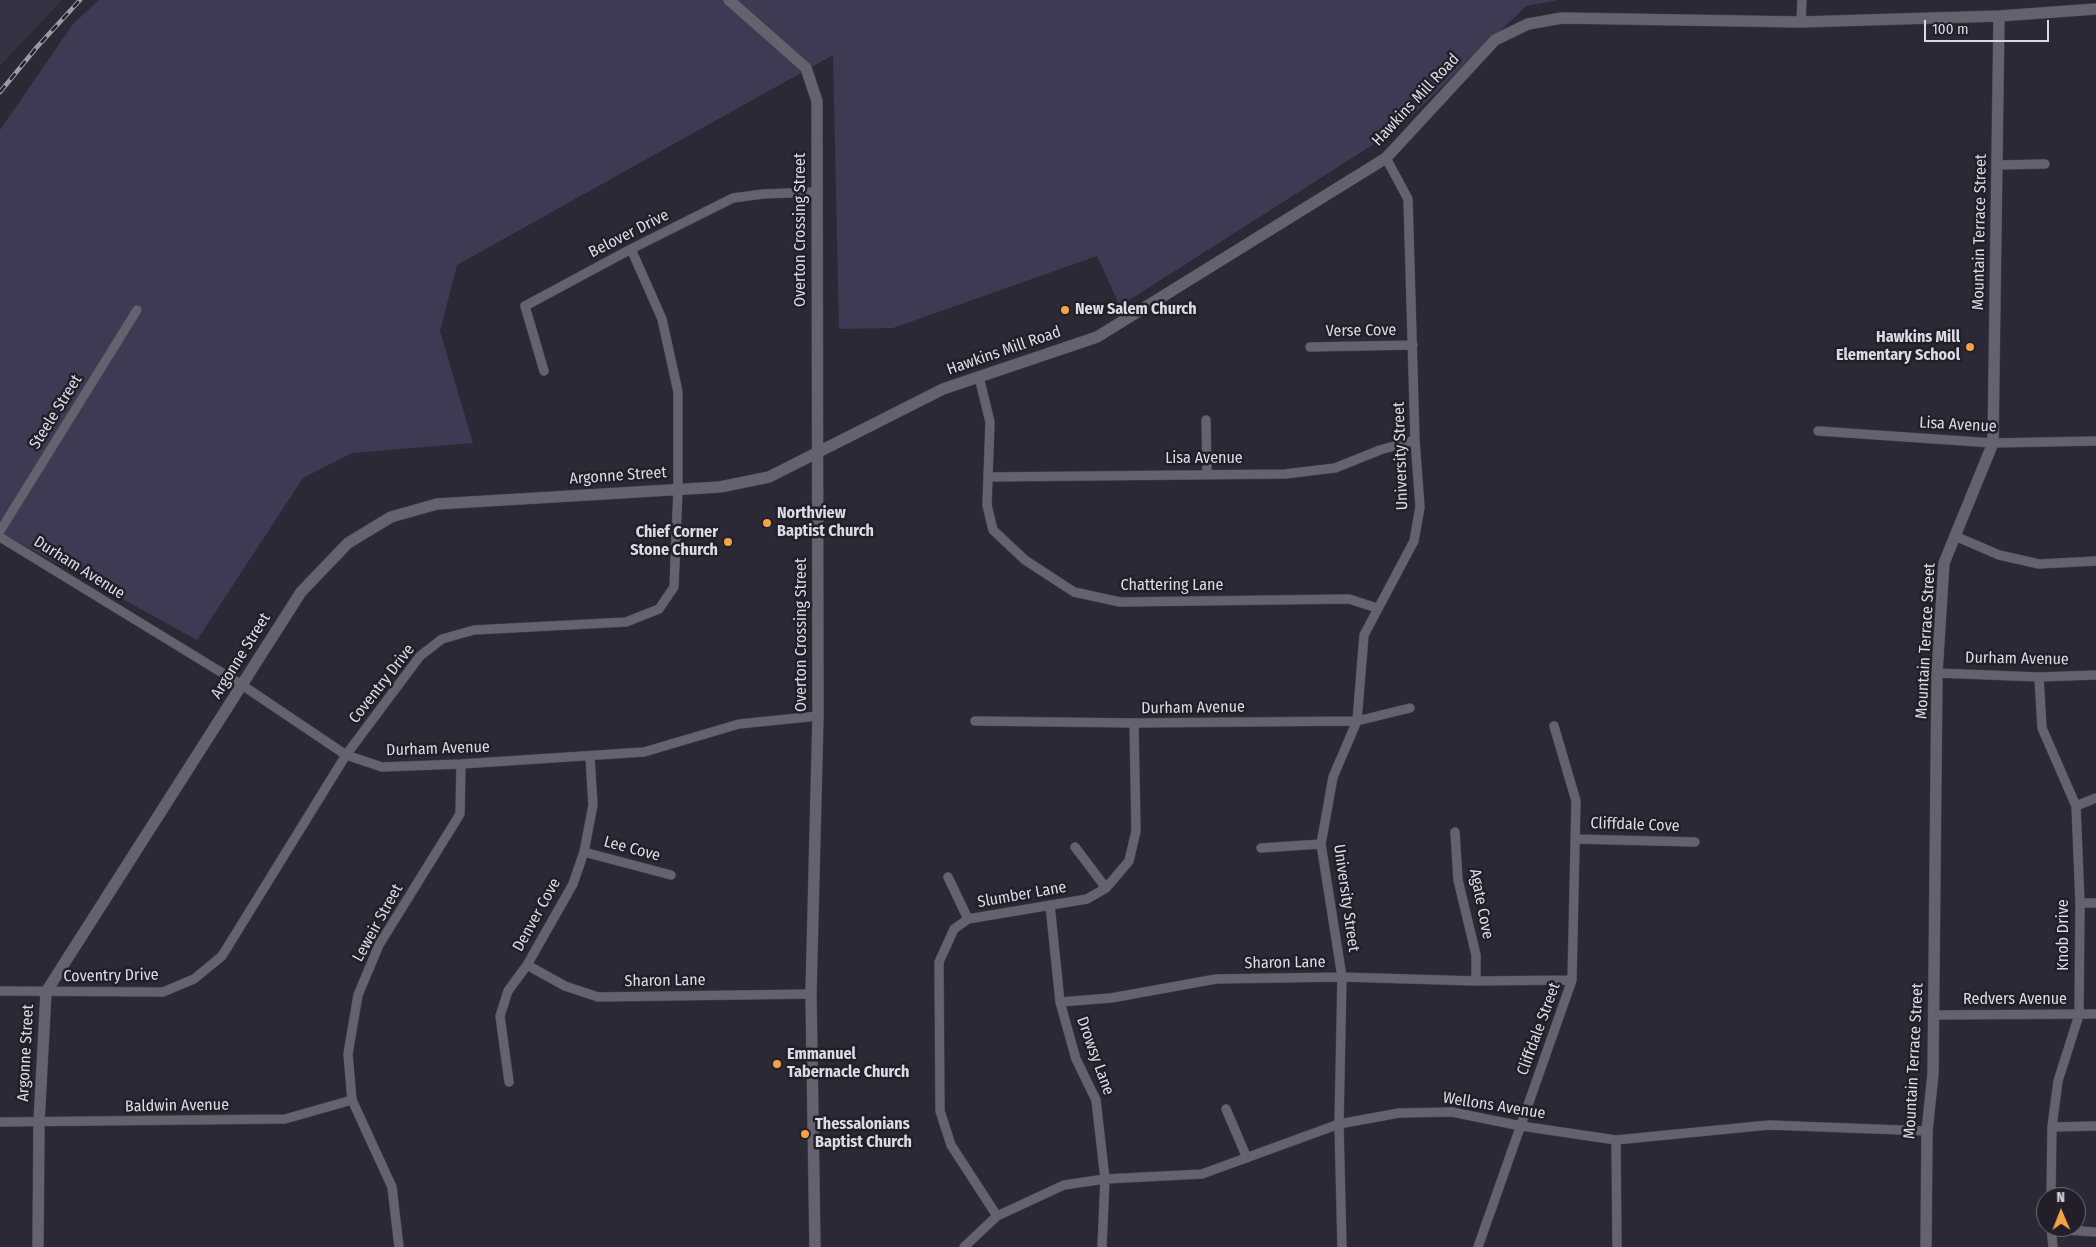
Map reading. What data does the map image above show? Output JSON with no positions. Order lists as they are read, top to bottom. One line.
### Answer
{"streets":{"street":["Hawkins Mill Road","Overton Crossing Street","Mountain Terrace Street","Belover Drive","Verse Cove","Steele Street","Lisa Avenue","University Street","Argonne Street","Durham Avenue","Chattering Lane","Coventry Drive","Cliffdale Cove","Lee Cove","Slumber Lane","Agate Cove","Denver Cove","Leweir Street","Knob Drive","Sharon Lane","Redvers Avenue","Cliffdale Street","Drowsy Lane","Baldwin Avenue","Wellons Avenue"]},"crossings":[["Hawkins Mill Road","Overton Crossing Street"],["Hawkins Mill Road","Mountain Terrace Street"],["Hawkins Mill Road","University Street"],["Hawkins Mill Road","Argonne Street"],["Hawkins Mill Road","Chattering Lane"],["Overton Crossing Street","Belover Drive"],["Overton Crossing Street","Argonne Street"],["Overton Crossing Street","Durham Avenue"],["Overton Crossing Street","Sharon Lane"],["Mountain Terrace Street","Lisa Avenue"],["Mountain Terrace Street","Durham Avenue"],["Mountain Terrace Street","Redvers Avenue"],["Mountain Terrace Street","Wellons Avenue"],["Belover Drive","Coventry Drive"],["Verse Cove","University Street"],["Lisa Avenue","University Street"],["Lisa Avenue","Chattering Lane"],["University Street","Durham Avenue"],["University Street","Chattering Lane"],["University Street","Sharon Lane"],["University Street","Wellons Avenue"],["Argonne Street","Durham Avenue"],["Argonne Street","Coventry Drive"],["Argonne Street","Baldwin Avenue"],["Durham Avenue","Coventry Drive"],["Durham Avenue","Slumber Lane"],["Durham Avenue","Denver Cove"],["Durham Avenue","Leweir Street"],["Durham Avenue","Knob Drive"],["Cliffdale Cove","Cliffdale Street"],["Lee Cove","Denver Cove"],["Slumber Lane","Drowsy Lane"],["Slumber Lane","Wellons Avenue"],["Agate Cove","Sharon Lane"],["Denver Cove","Sharon Lane"],["Leweir Street","Baldwin Avenue"],["Knob Drive","Redvers Avenue"],["Sharon Lane","Cliffdale Street"],["Sharon Lane","Drowsy Lane"],["Cliffdale Street","Wellons Avenue"],["Drowsy Lane","Wellons Avenue"]],"places":["New Salem Church","Hawkins Mill Elementary School","Northview Baptist Church","Chief Corner Stone Church","Emmanuel Tabernacle Church","Thessalonians Baptist Church"],"scale_bar":"100 m","north":"top"}
